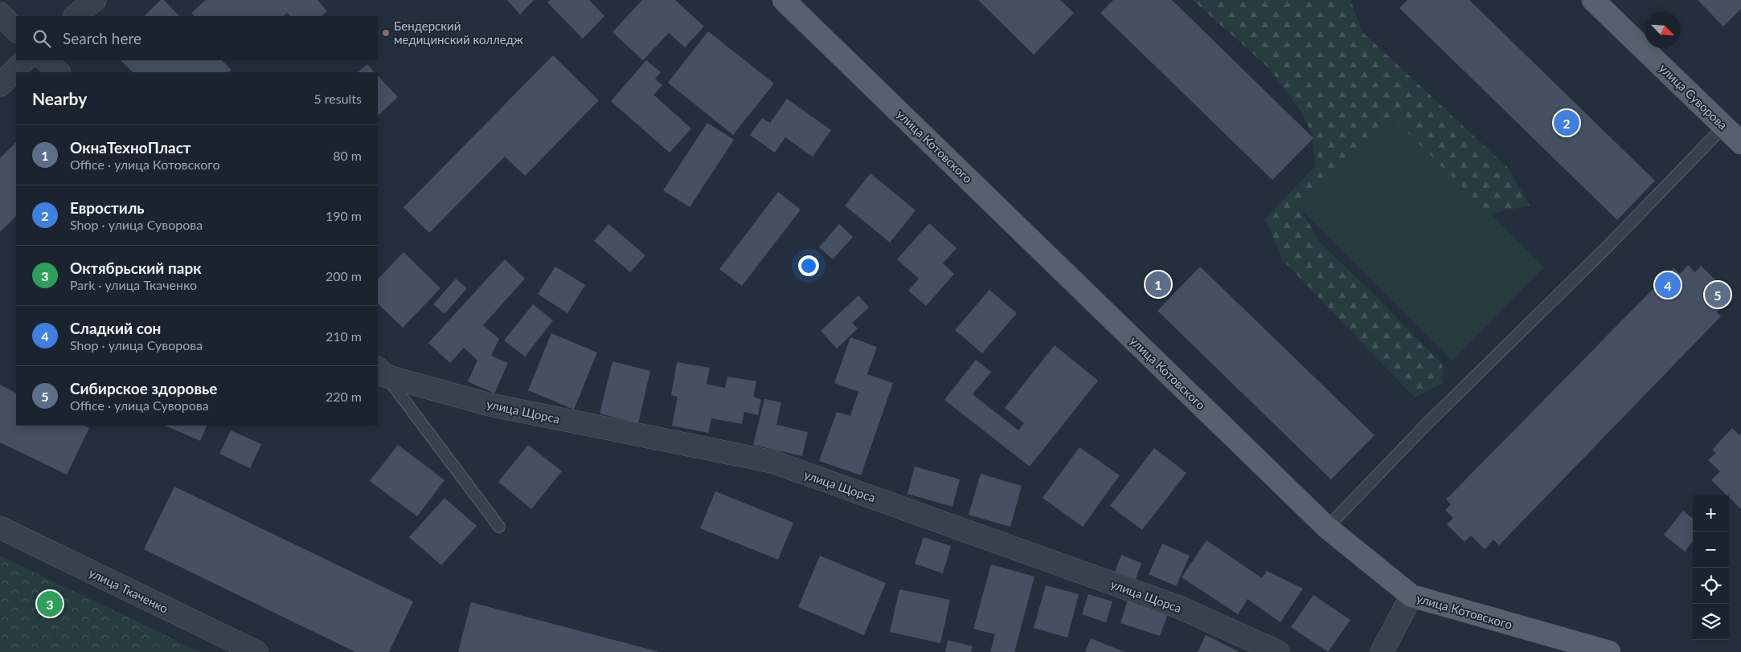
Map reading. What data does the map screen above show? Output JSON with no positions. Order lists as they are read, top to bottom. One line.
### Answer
{"streets":{"main road":["улица Суворова","улица Котовского"],"street":["улица Щорса","улица Ткаченко"]},"places":["Бендерский медицинский колледж"],"north":"bottom right","page":{"search":"Search here","heading":["Nearby","5 results"],"pins":["2","1","4","5","3"],"list":[{"mark":"1","name":"ОкнаТехноПласт","note":"Office · улица Котовского","value":"80 m"},{"mark":"2","name":"Евростиль","note":"Shop · улица Суворова","value":"190 m"},{"mark":"3","name":"Октябрьский парк","note":"Park · улица Ткаченко","value":"200 m"},{"mark":"4","name":"Сладкий сон","note":"Shop · улица Суворова","value":"210 m"},{"mark":"5","name":"Сибирское здоровье","note":"Office · улица Суворова","value":"220 m"}],"map_buttons":["+","−"]}}
